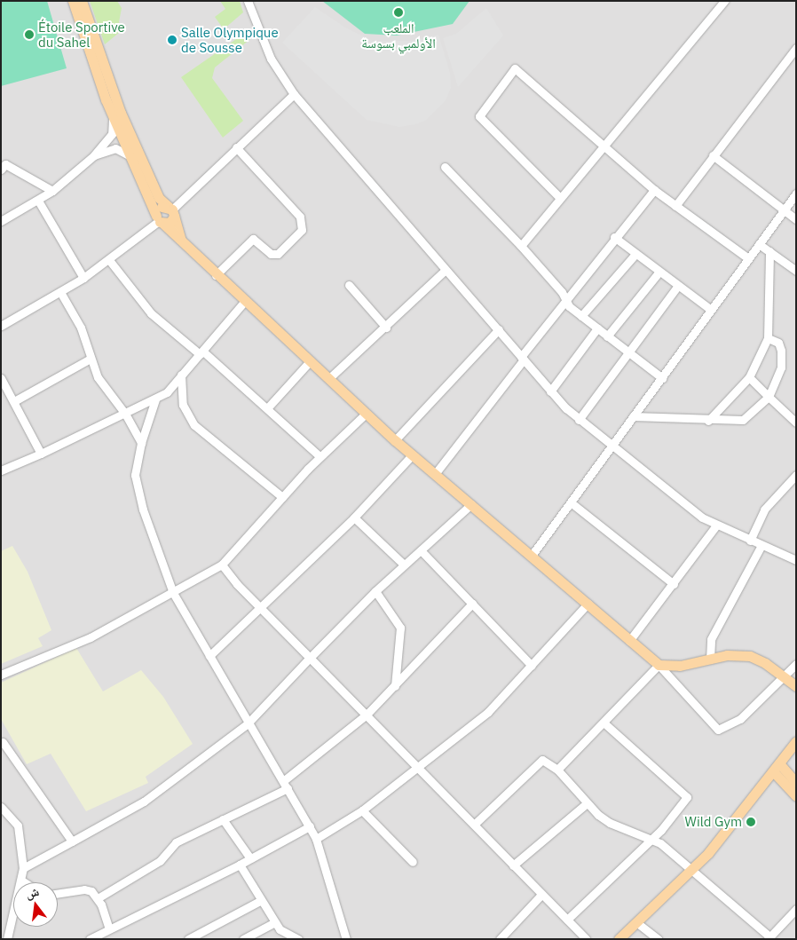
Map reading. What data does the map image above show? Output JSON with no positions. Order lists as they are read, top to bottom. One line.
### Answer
{"places":["الملعب الأولمبي بسوسة","Étoile Sportive du Sahel","Salle Olympique de Sousse","Wild Gym"],"north":"top"}
